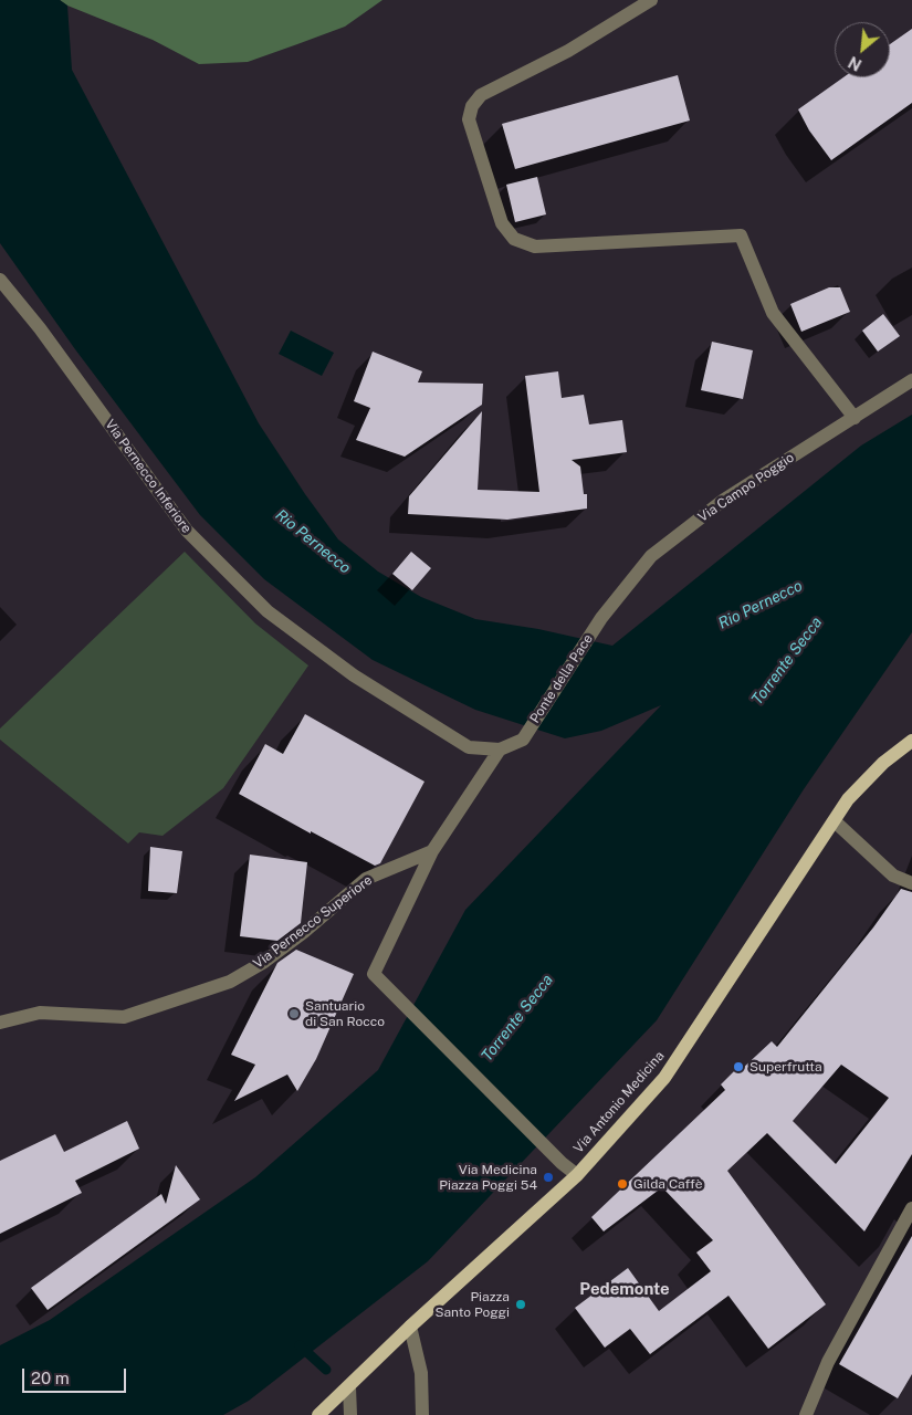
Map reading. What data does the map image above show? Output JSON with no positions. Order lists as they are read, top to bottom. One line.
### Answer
{"streets":{"main road":["Via Antonio Medicina"],"street":["Via Pernecco Inferiore","Via Campo Poggio","Ponte della Pace","Via Pernecco Superiore"]},"crossings":[["Via Pernecco Inferiore","Ponte della Pace"],["Via Campo Poggio","Ponte della Pace"]],"districts":["Pedemonte"],"water":["Rio Pernecco","Torrente Secca"],"places":["Santuario di San Rocco","Superfrutta","Via Medicina Piazza Poggi 54","Gilda Caffè","Piazza Santo Poggi"],"scale_bar":"20 m","north":"bottom left"}
